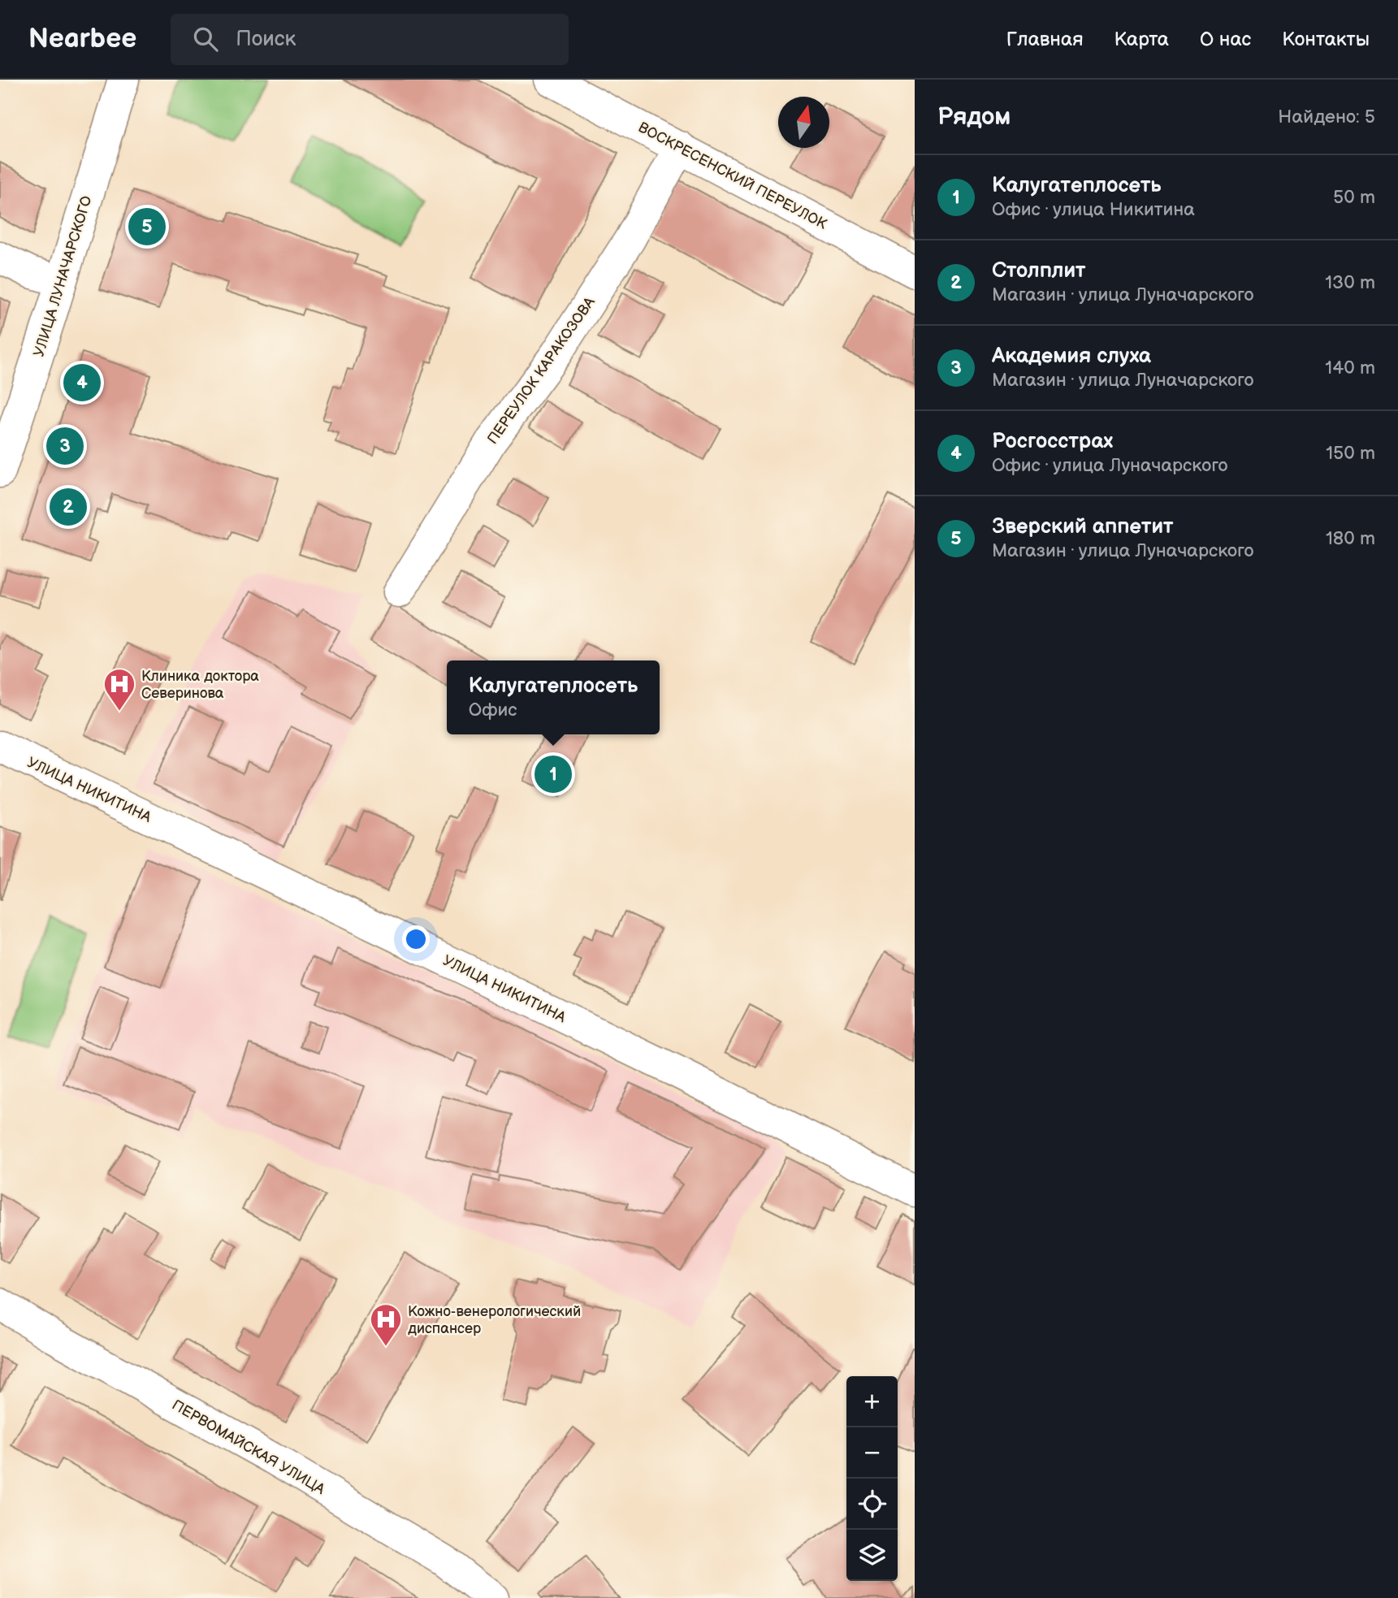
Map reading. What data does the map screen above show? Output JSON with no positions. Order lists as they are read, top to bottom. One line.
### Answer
{"streets":{"street":["ВОСКРЕСЕНСКИЙ ПЕРЕУЛОК","УЛИЦА ЛУНАЧАРСКОГО","ПЕРЕУЛОК КАРАКОЗОВА","УЛИЦА НИКИТИНА","ПЕРВОМАЙСКАЯ УЛИЦА"]},"crossings":[["ВОСКРЕСЕНСКИЙ ПЕРЕУЛОК","ПЕРЕУЛОК КАРАКОЗОВА"]],"places":{"hospital":["Клиника доктора Северинова","Кожно-венерологический диспансер"]},"north":"top","page":{"header":"Nearbee","search":"Поиск","nav":["Главная","Карта","О нас","Контакты"],"heading":["Рядом","Найдено: 5"],"list":[{"mark":"1","name":"Калугатеплосеть","note":"Офис · улица Никитина","value":"50 m"},{"mark":"2","name":"Столплит","note":"Магазин · улица Луначарского","value":"130 m"},{"mark":"3","name":"Академия слуха","note":"Магазин · улица Луначарского","value":"140 m"},{"mark":"4","name":"Росгосстрах","note":"Офис · улица Луначарского","value":"150 m"},{"mark":"5","name":"Зверский аппетит","note":"Магазин · улица Луначарского","value":"180 m"}],"pins":["5","4","3","2","1"],"popup":["Калугатеплосеть","Офис"],"map_buttons":["+","−"]}}
